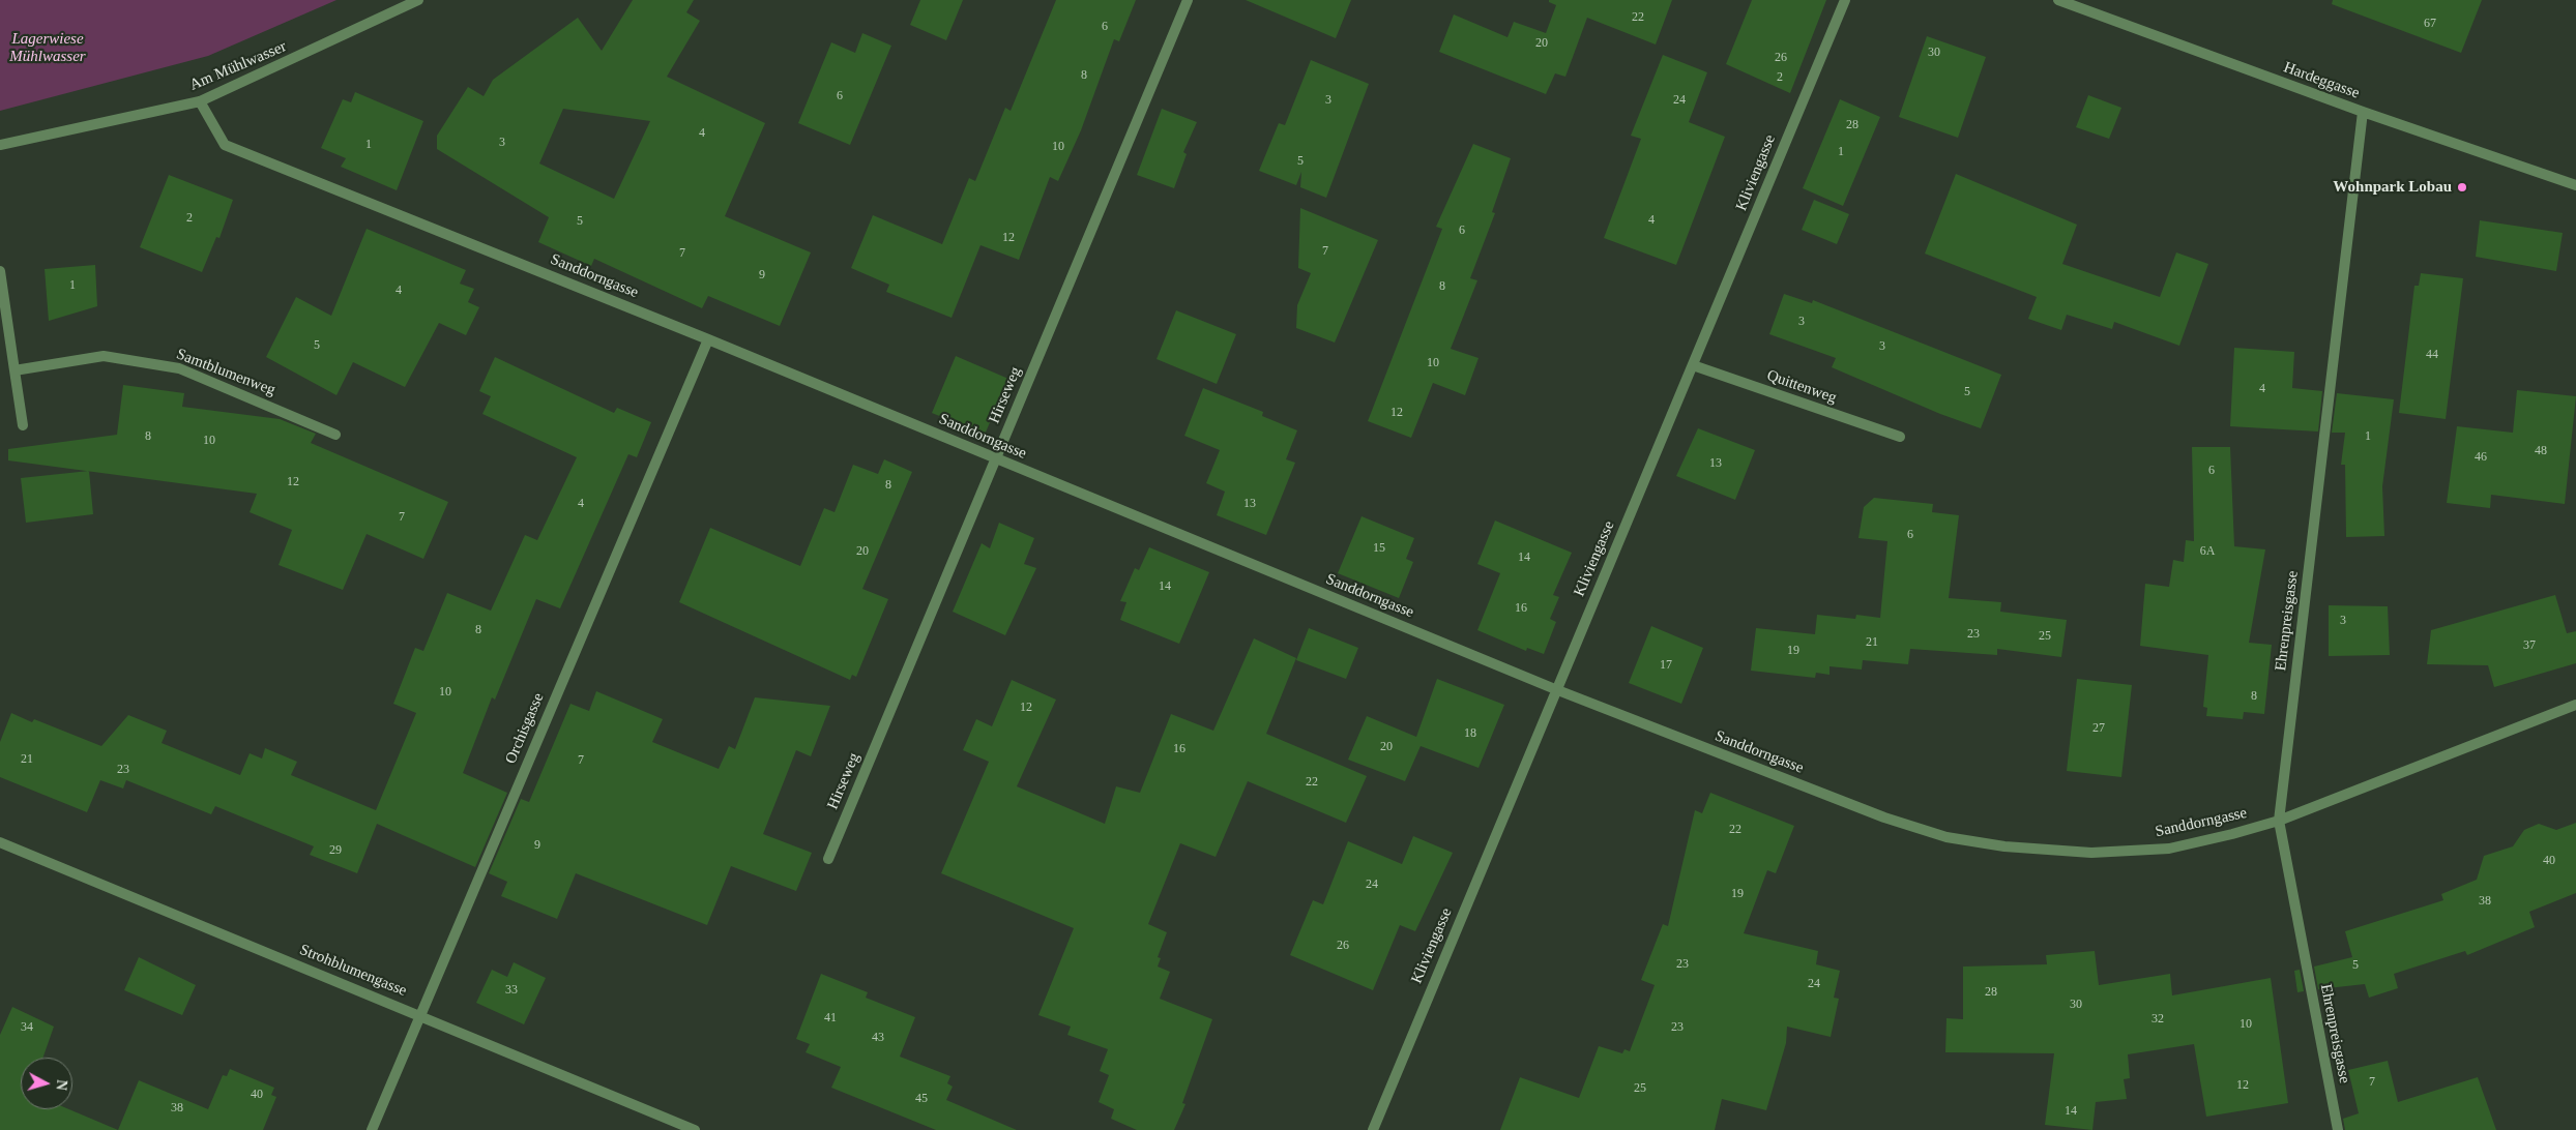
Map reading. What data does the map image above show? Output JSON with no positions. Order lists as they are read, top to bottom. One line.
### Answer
{"streets":{"street":["Am Mühlwasser","Hardeggasse","Kliviengasse","Sanddorngasse","Samtblumenweg","Quittenweg","Hirseweg","Ehrenpreisgasse","Orchisgasse","Strohblumengasse"]},"crossings":[["Am Mühlwasser","Sanddorngasse"],["Hardeggasse","Ehrenpreisgasse"],["Kliviengasse","Sanddorngasse"],["Kliviengasse","Quittenweg"],["Sanddorngasse","Hirseweg"],["Sanddorngasse","Ehrenpreisgasse"],["Sanddorngasse","Orchisgasse"],["Orchisgasse","Strohblumengasse"]],"parks":["Lagerwiese Mühlwasser"],"places":["Wohnpark Lobau"],"house_numbers":["22","67","6","20","30","26","8","2","6","3","24","28","4","3","1","10","1","5","2","4","5","6","12","7","7","9","1","8","4","3","5","3","44","10","4","5","12","8","1","10","48","46","13","6","12","8","4","13","7","6","15","20","6A","14","14","16","3","8","23","25","21","37","19","17","10","8","12","27","18","20","16","21","7","23","22","22","9","29","40","24","19","38","26","23","5","24","33","28","30","41","32","10","34","23","43","7","12","25","40","45","38","14"],"north":"right"}
